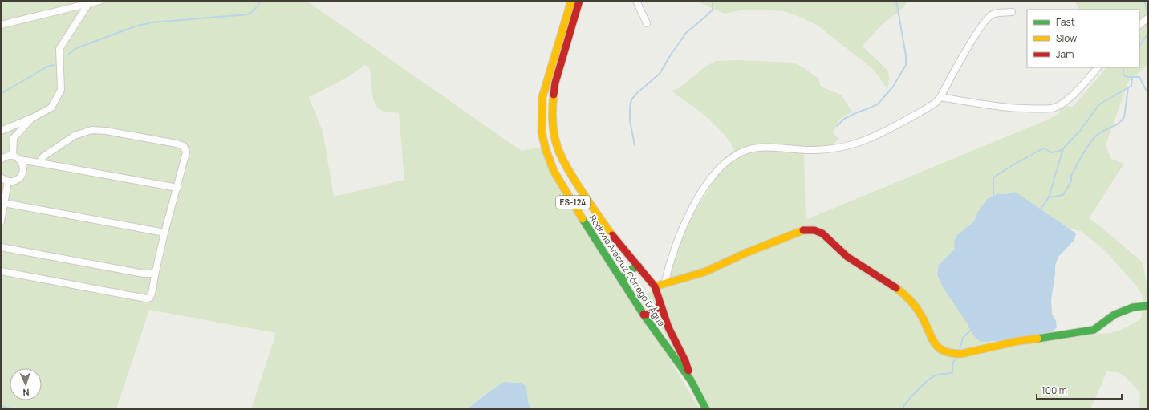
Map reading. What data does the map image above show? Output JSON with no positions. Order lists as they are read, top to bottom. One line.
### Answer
{"streets":{"main road":["ES-124","Rodovia Aracruz Córrego D'Água"]},"legend":["Fast","Slow","Jam"],"scale_bar":"100 m","north":"bottom"}
